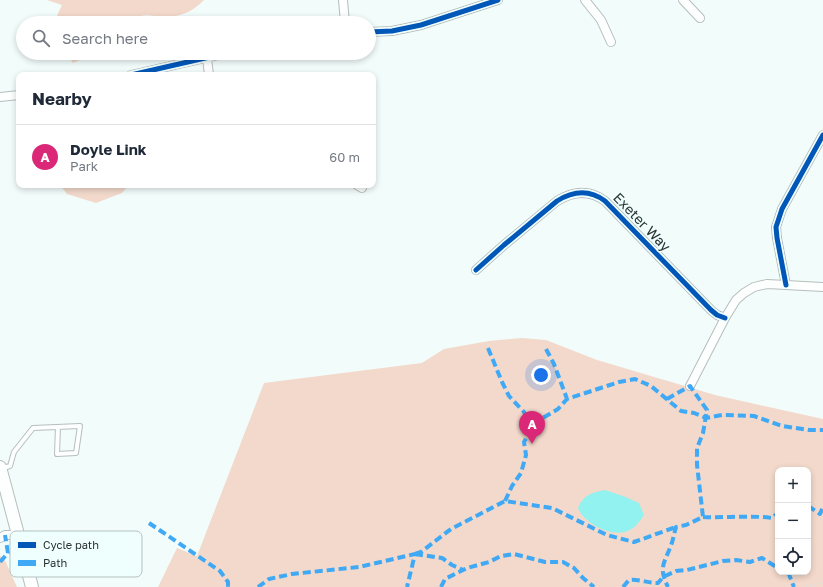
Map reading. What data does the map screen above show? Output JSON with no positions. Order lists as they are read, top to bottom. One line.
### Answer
{"streets":{"street":["Exeter Way"]},"legend":["Cycle path","Path"],"page":{"search":"Search here","heading":"Nearby","list":[{"mark":"A","name":"Doyle Link","note":"Park","value":"60 m"}],"pins":"A","map_buttons":["+","−"]}}
